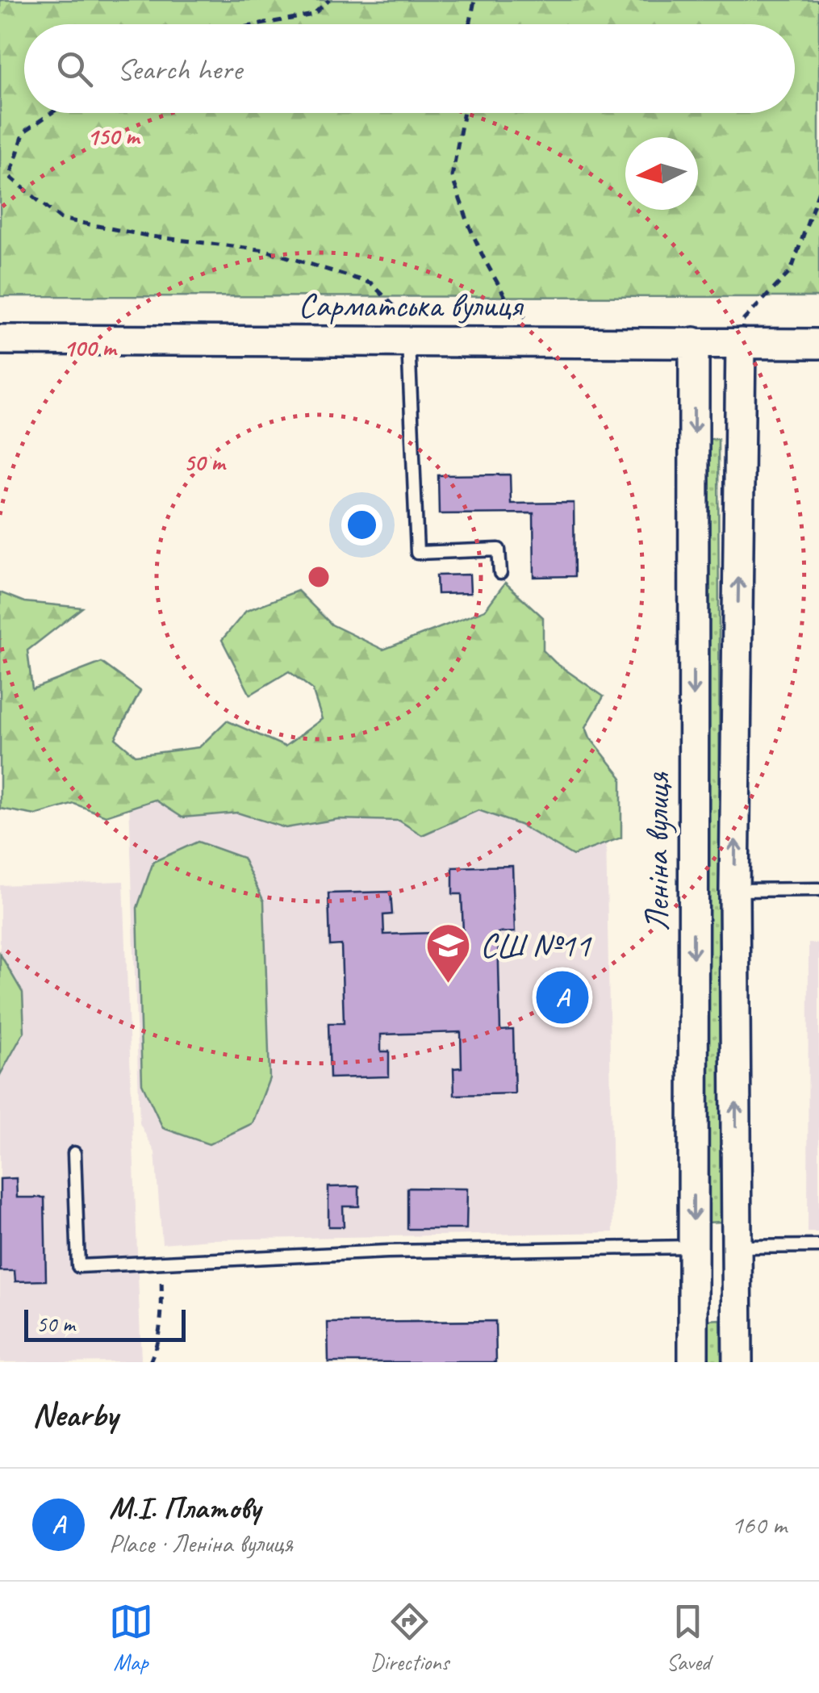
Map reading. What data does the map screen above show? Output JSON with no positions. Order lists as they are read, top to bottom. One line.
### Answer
{"streets":{"street":["Сарматська вулиця","Леніна вулиця"]},"crossings":[["Сарматська вулиця","Леніна вулиця"]],"places":{"school or university":["СШ №11"]},"scale_bar":"50 m","north":"left","page":{"search":"Search here","pins":"A","scale":"50 m","heading":"Nearby","list":[{"mark":"A","name":"М.І. Платову","note":"Place · Леніна вулиця","value":"160 m"}],"nav":["Map","Directions","Saved"]},"rings":["150 m","100 m","50 m"]}
